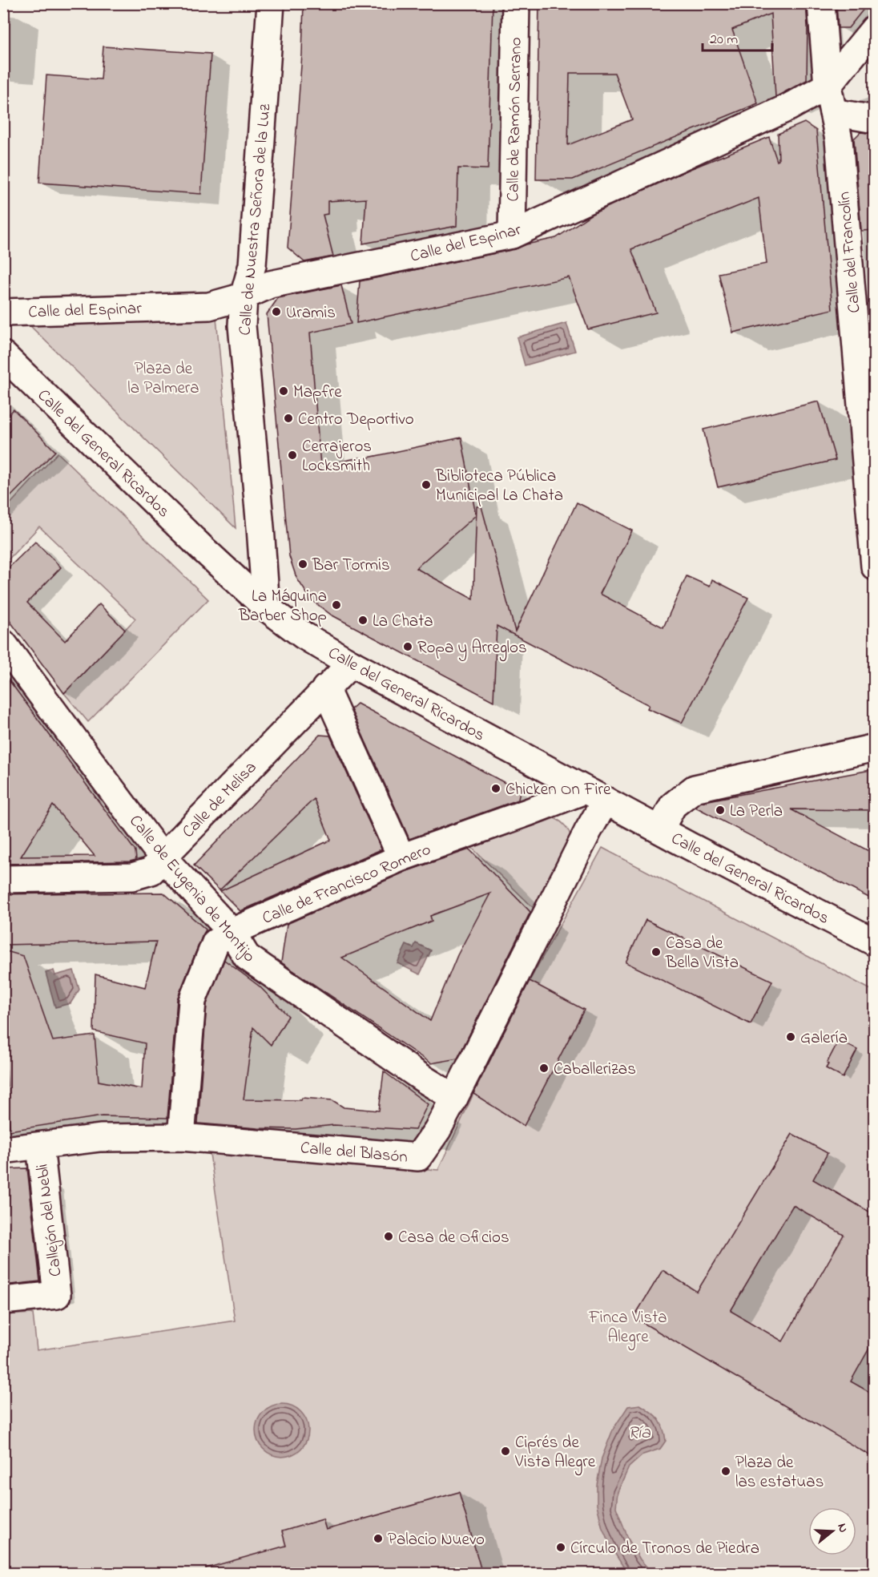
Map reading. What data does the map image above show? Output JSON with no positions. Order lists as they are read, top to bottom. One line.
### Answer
{"streets":{"street":["Calle de Ramón Serrano","Calle de Nuestra Señora de la Luz","Calle del Espinar","Calle del Francolín","Calle del General Ricardos","Calle de Melisa","Calle de Francisco Romero","Calle de Eugenia de Montijo","Calle del Blasón","Callejón del Nebli"]},"crossings":[["Calle de Ramón Serrano","Calle del Espinar"],["Calle de Nuestra Señora de la Luz","Calle del Espinar"],["Calle de Nuestra Señora de la Luz","Calle del General Ricardos"],["Calle del Espinar","Calle del Francolín"],["Calle del General Ricardos","Calle de Melisa"],["Calle del General Ricardos","Calle de Francisco Romero"],["Calle del General Ricardos","Calle del Blasón"],["Calle de Melisa","Calle de Eugenia de Montijo"],["Calle de Francisco Romero","Calle de Eugenia de Montijo"],["Calle de Francisco Romero","Calle del Blasón"],["Calle de Eugenia de Montijo","Calle del Blasón"],["Calle del Blasón","Callejón del Nebli"]],"water":["Ría"],"parks":["Plaza de la Palmera","Finca Vista Alegre"],"places":["Uramis","Mapfre","Centro Deportivo","Cerrajeros Locksmith","Biblioteca Pública Municipal La Chata","Bar Tormis","La Máquina Barber Shop","La Chata","Ropa y Arreglos","Chicken On Fire","La Perla","Casa de Bella Vista","Galería","Caballerizas","Casa de Oficios","Ciprés de Vista Alegre","Plaza de las estatuas","Palacio Nuevo","Círculo de Tronos de Piedra"],"scale_bar":"20 m","north":"right"}
